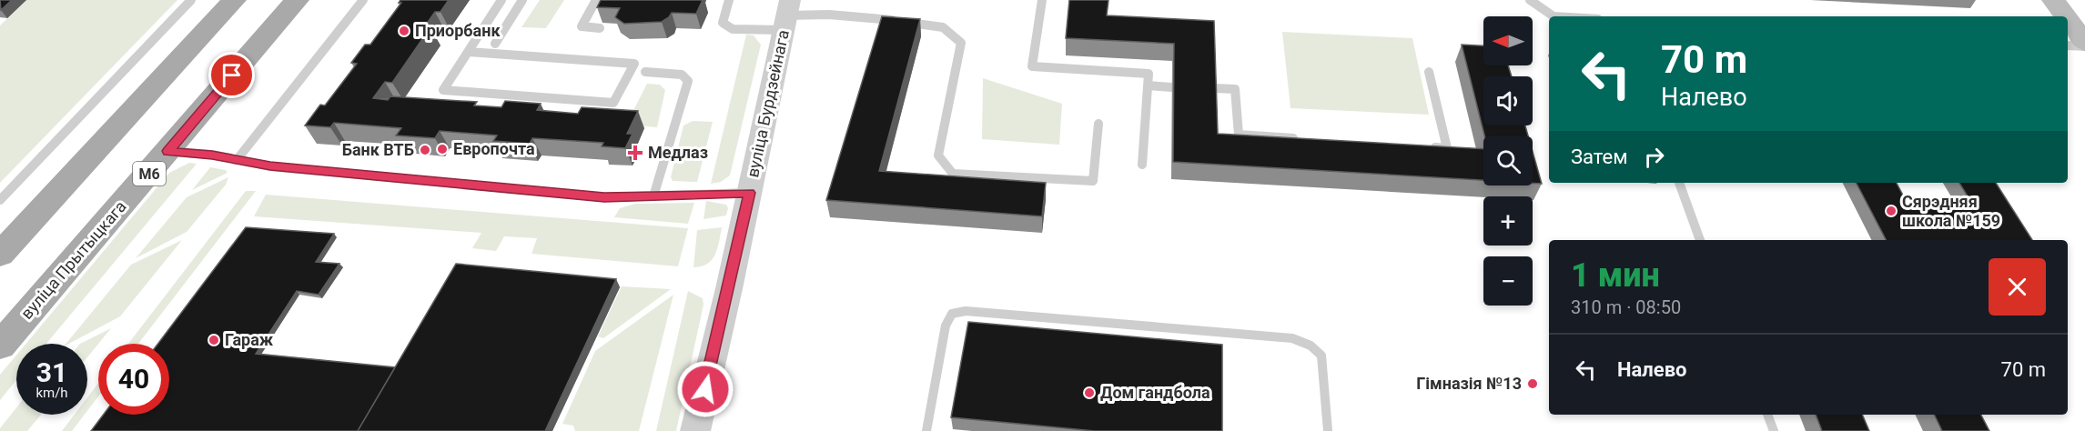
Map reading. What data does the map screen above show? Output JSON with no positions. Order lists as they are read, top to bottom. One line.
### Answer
{"streets":{"main road":["М6","вуліца Прытыцкага"],"street":["вуліца Бурдзейнага"]},"places":{"other":["Приорбанк","Европочта","Банк ВТБ","Сярэдняя школа №159","Гараж","Гімназія №13","Дом гандбола"],"health":["Медлаз"]},"north":"left","page":{"map_buttons":["+","−"],"turn":["70 m","Налево"],"then":"Затем","heading":["1 мин","310 m · 08:50"],"list":[{"name":"Налево","value":"70 m"}],"speed":"31 km/h","limit":"40"}}
